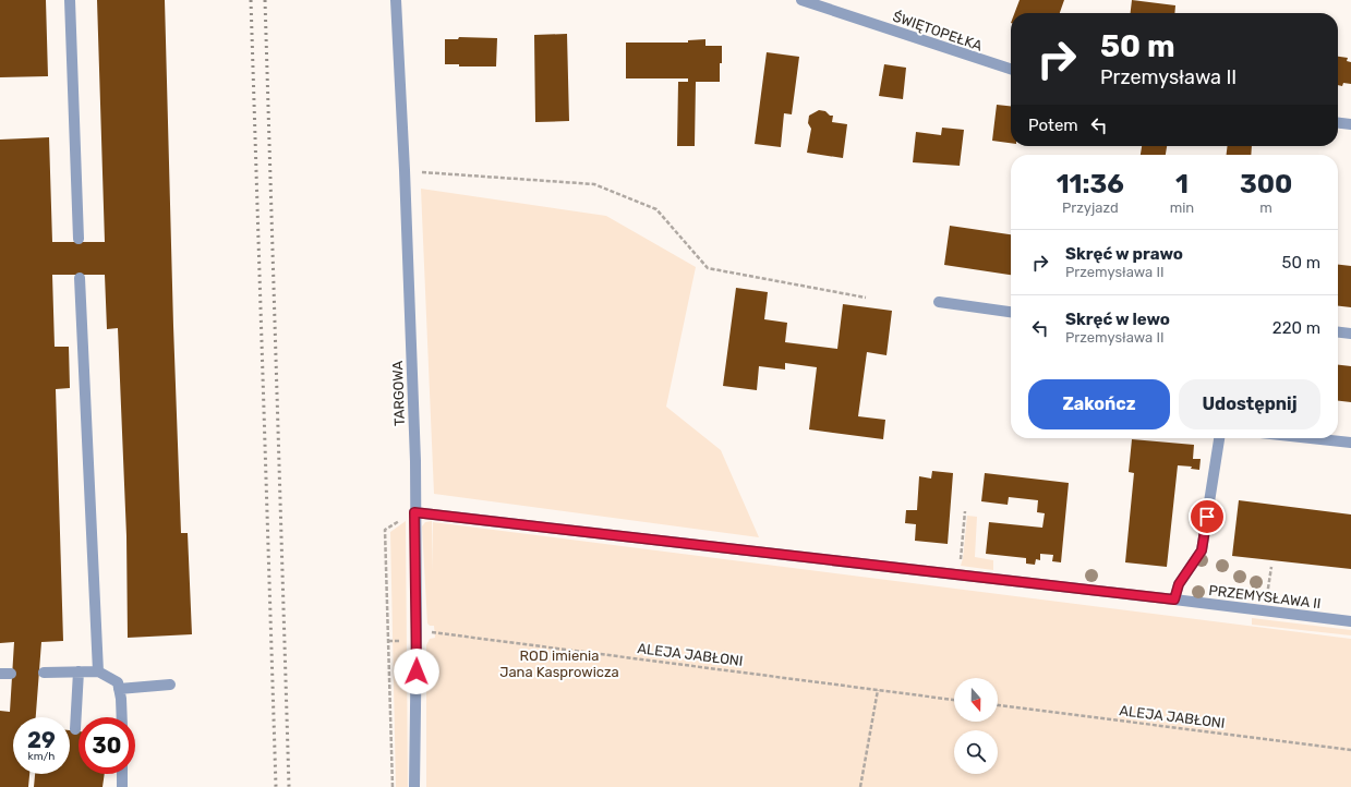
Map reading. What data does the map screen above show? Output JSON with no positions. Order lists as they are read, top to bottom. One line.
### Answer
{"streets":{"street":["ŚWIĘTOPEŁKA","TARGOWA","PRZEMYSŁAWA II"],"path":["ALEJA JABŁONI"]},"crossings":[["TARGOWA","PRZEMYSŁAWA II"],["TARGOWA","ALEJA JABŁONI"]],"parks":["ROD imienia Jana Kasprowicza"],"north":"bottom","page":{"turn":["50 m","Przemysława II"],"then":"Potem","eta":["11:36","Przyjazd","1","min","300","m"],"list":[{"name":"Skręć w prawo","note":"Przemysława II","value":"50 m"},{"name":"Skręć w lewo","note":"Przemysława II","value":"220 m"}],"buttons":["Zakończ","Udostępnij"],"speed":"29 km/h","limit":"30"}}
